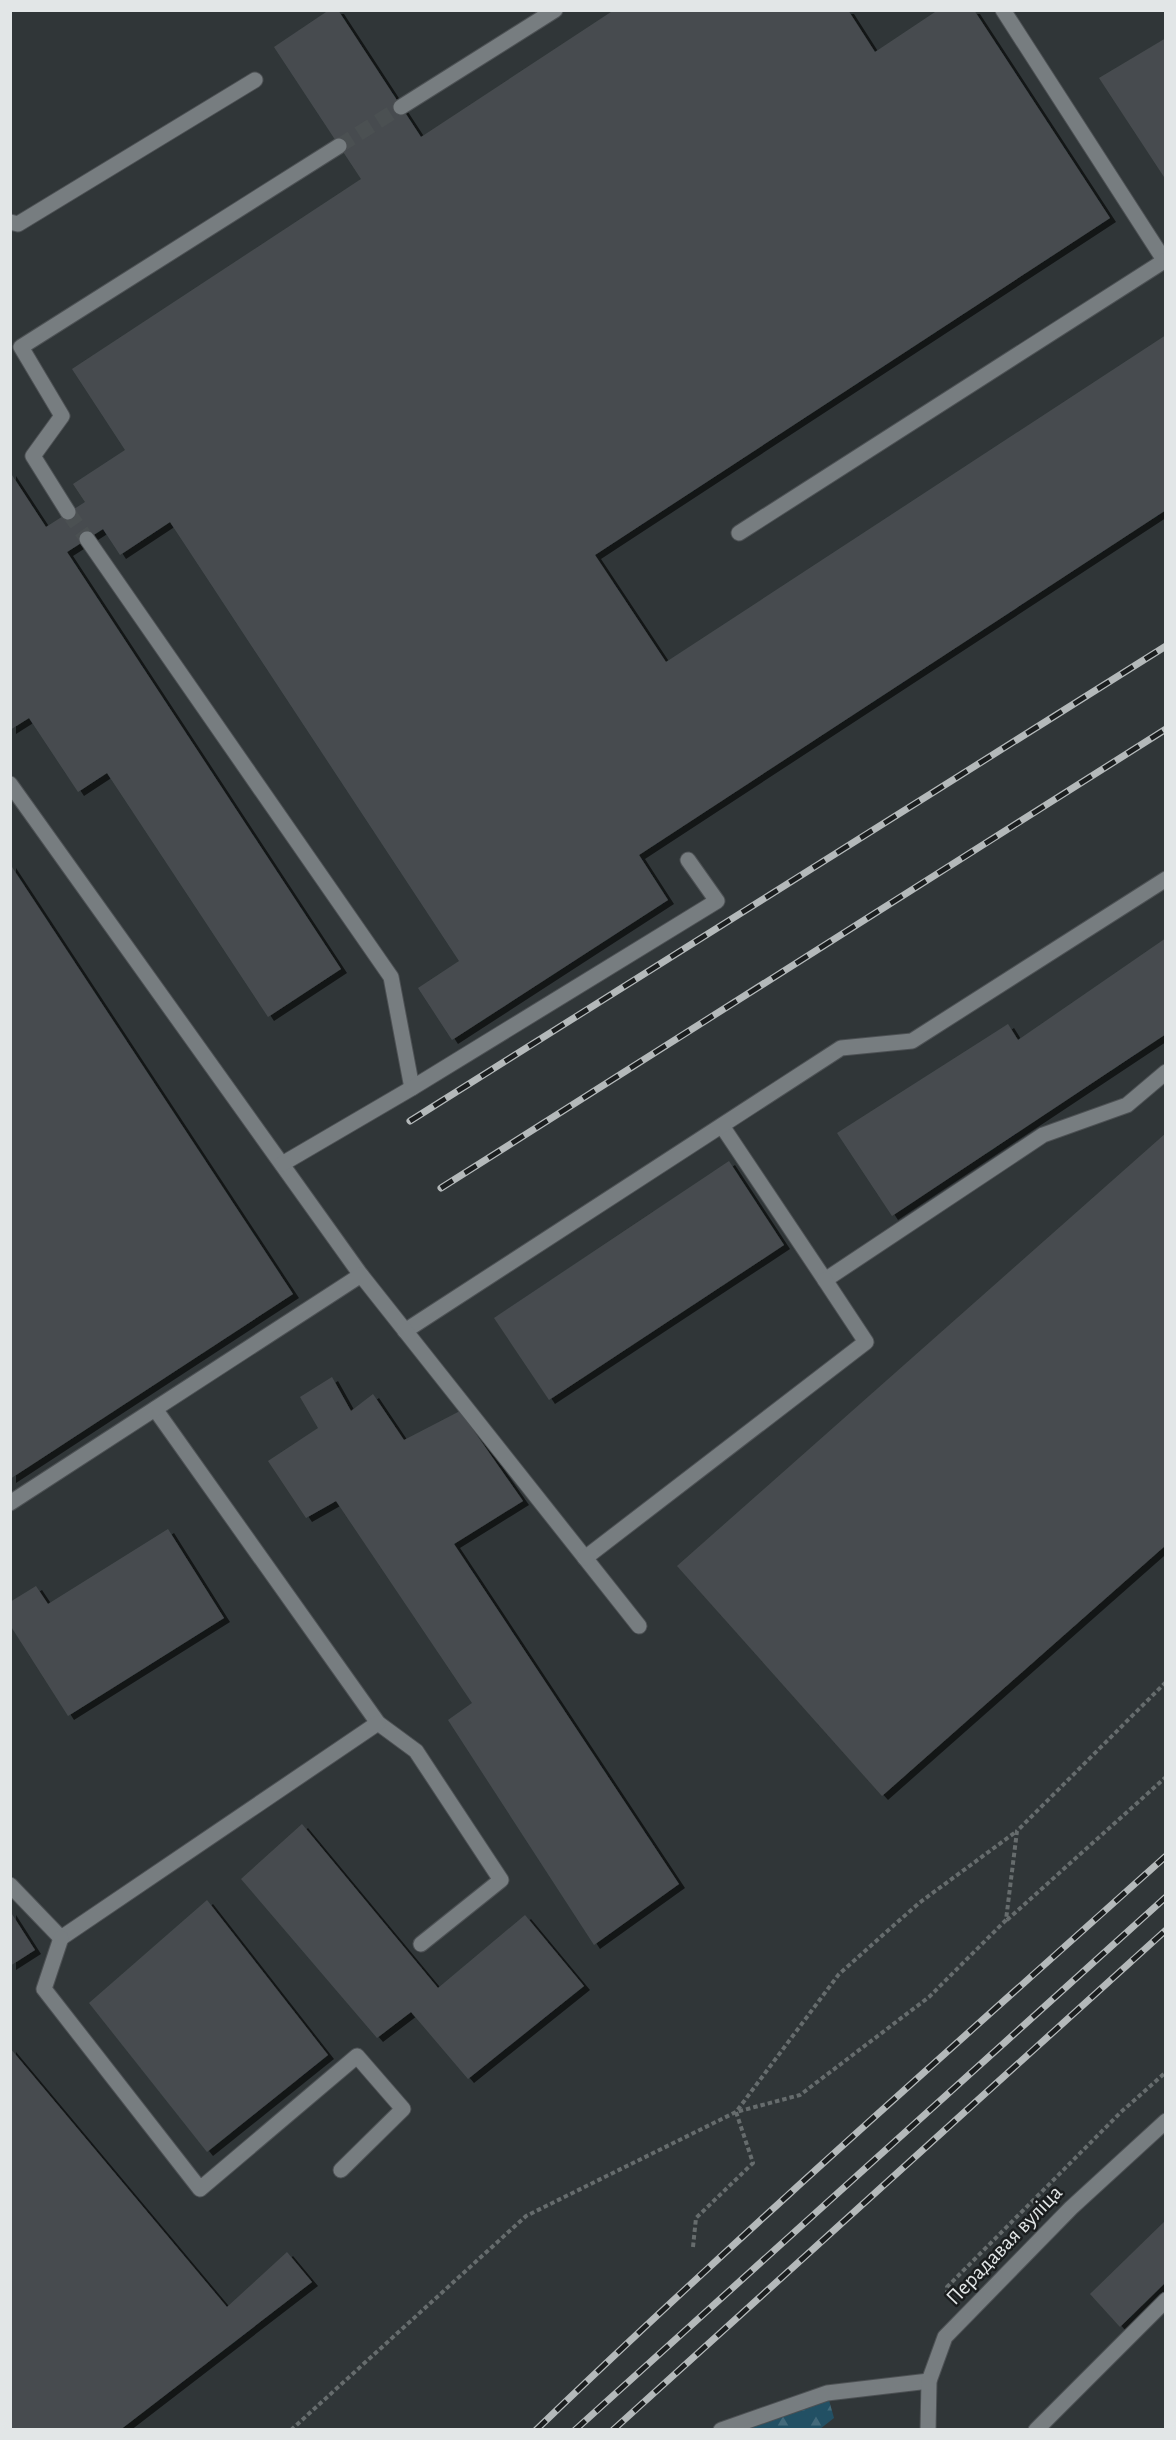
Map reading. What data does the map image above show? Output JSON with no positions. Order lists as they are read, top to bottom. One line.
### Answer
{"streets":{"street":["Перадавая вуліца"]}}
